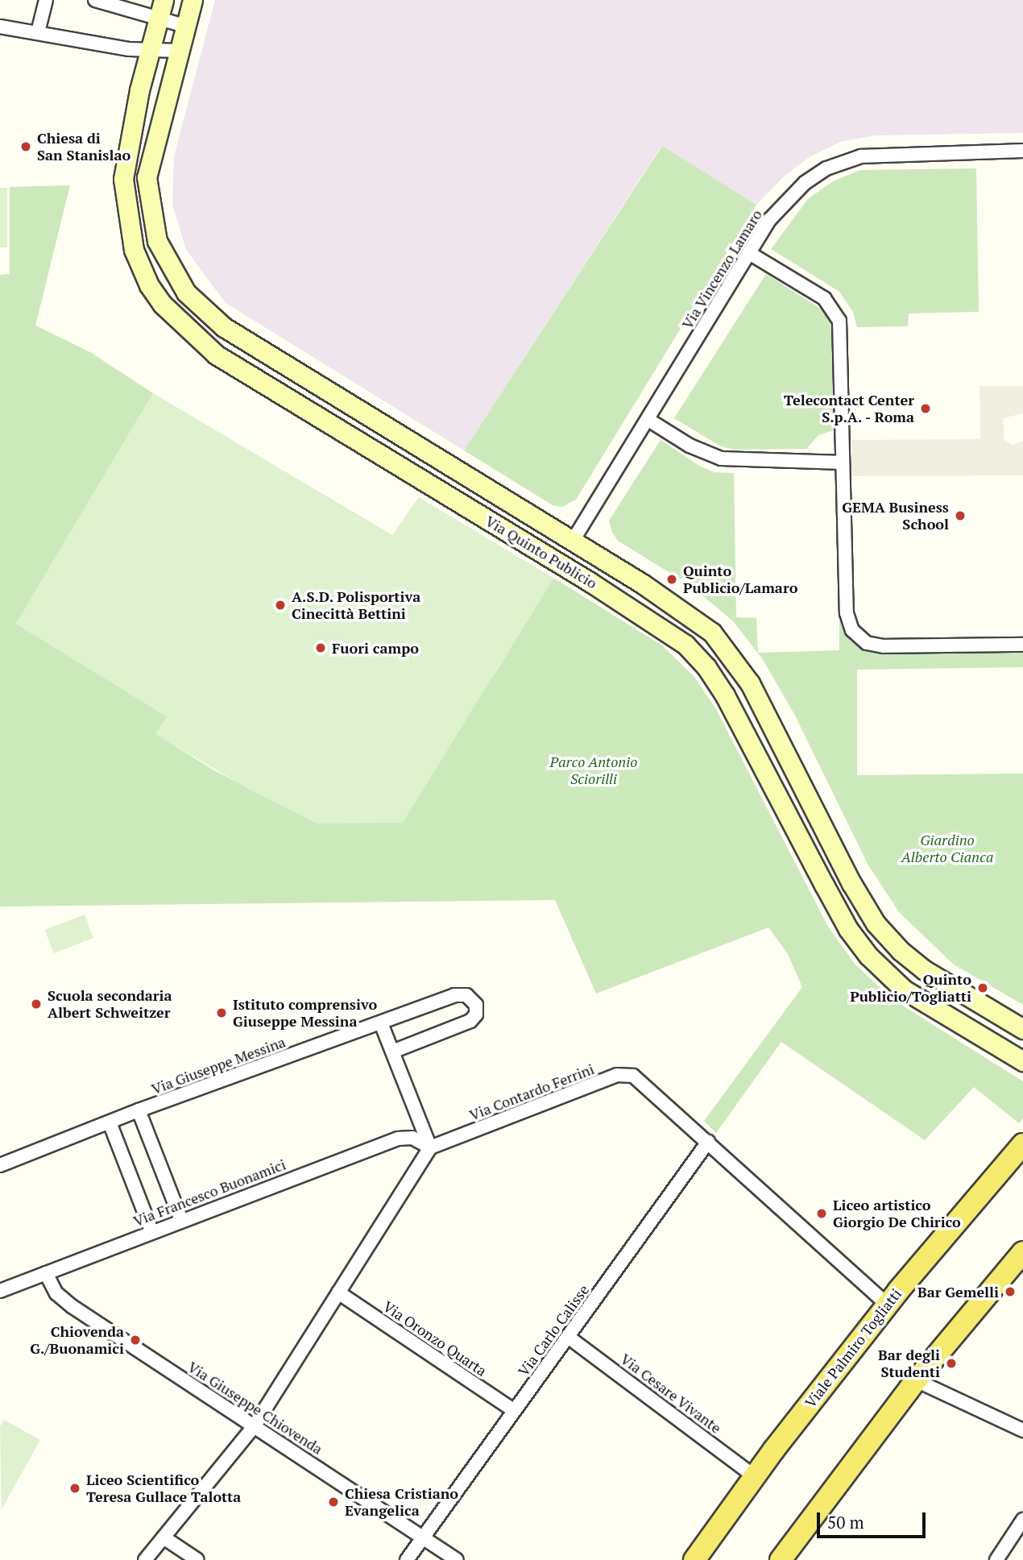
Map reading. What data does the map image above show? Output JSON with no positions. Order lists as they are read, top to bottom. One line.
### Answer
{"streets":{"main road":["Viale Palmiro Togliatti"],"street":["Via Vincenzo Lamaro","Via Quinto Publicio","Via Giuseppe Messina","Via Contardo Ferrini","Via Francesco Buonamici","Via Carlo Calisse","Via Oronzo Quarta","Via Cesare Vivante","Via Giuseppe Chiovenda"]},"crossings":[["Via Vincenzo Lamaro","Via Quinto Publicio"],["Via Contardo Ferrini","Via Francesco Buonamici"],["Via Contardo Ferrini","Via Carlo Calisse"],["Via Contardo Ferrini","Viale Palmiro Togliatti"],["Via Francesco Buonamici","Via Giuseppe Chiovenda"],["Via Carlo Calisse","Via Oronzo Quarta"],["Via Carlo Calisse","Via Cesare Vivante"],["Via Carlo Calisse","Via Giuseppe Chiovenda"],["Viale Palmiro Togliatti","Via Cesare Vivante"]],"parks":["Parco Antonio Sciorilli","Giardino Alberto Cianca"],"places":["Chiesa di San Stanislao","Telecontact Center S.p.A. - Roma","GEMA Business School","Quinto Publicio/Lamaro","A.S.D. Polisportiva Cinecittà Bettini","Fuori campo","Quinto Publicio/Togliatti","Scuola secondaria Albert Schweitzer","Istituto comprensivo Giuseppe Messina","Liceo artistico Giorgio De Chirico","Bar Gemelli","Chiovenda G./Buonamici","Bar degli Studenti","Liceo Scientifico Teresa Gullace Talotta","Chiesa Cristiano Evangelica"],"scale_bar":"50 m"}
